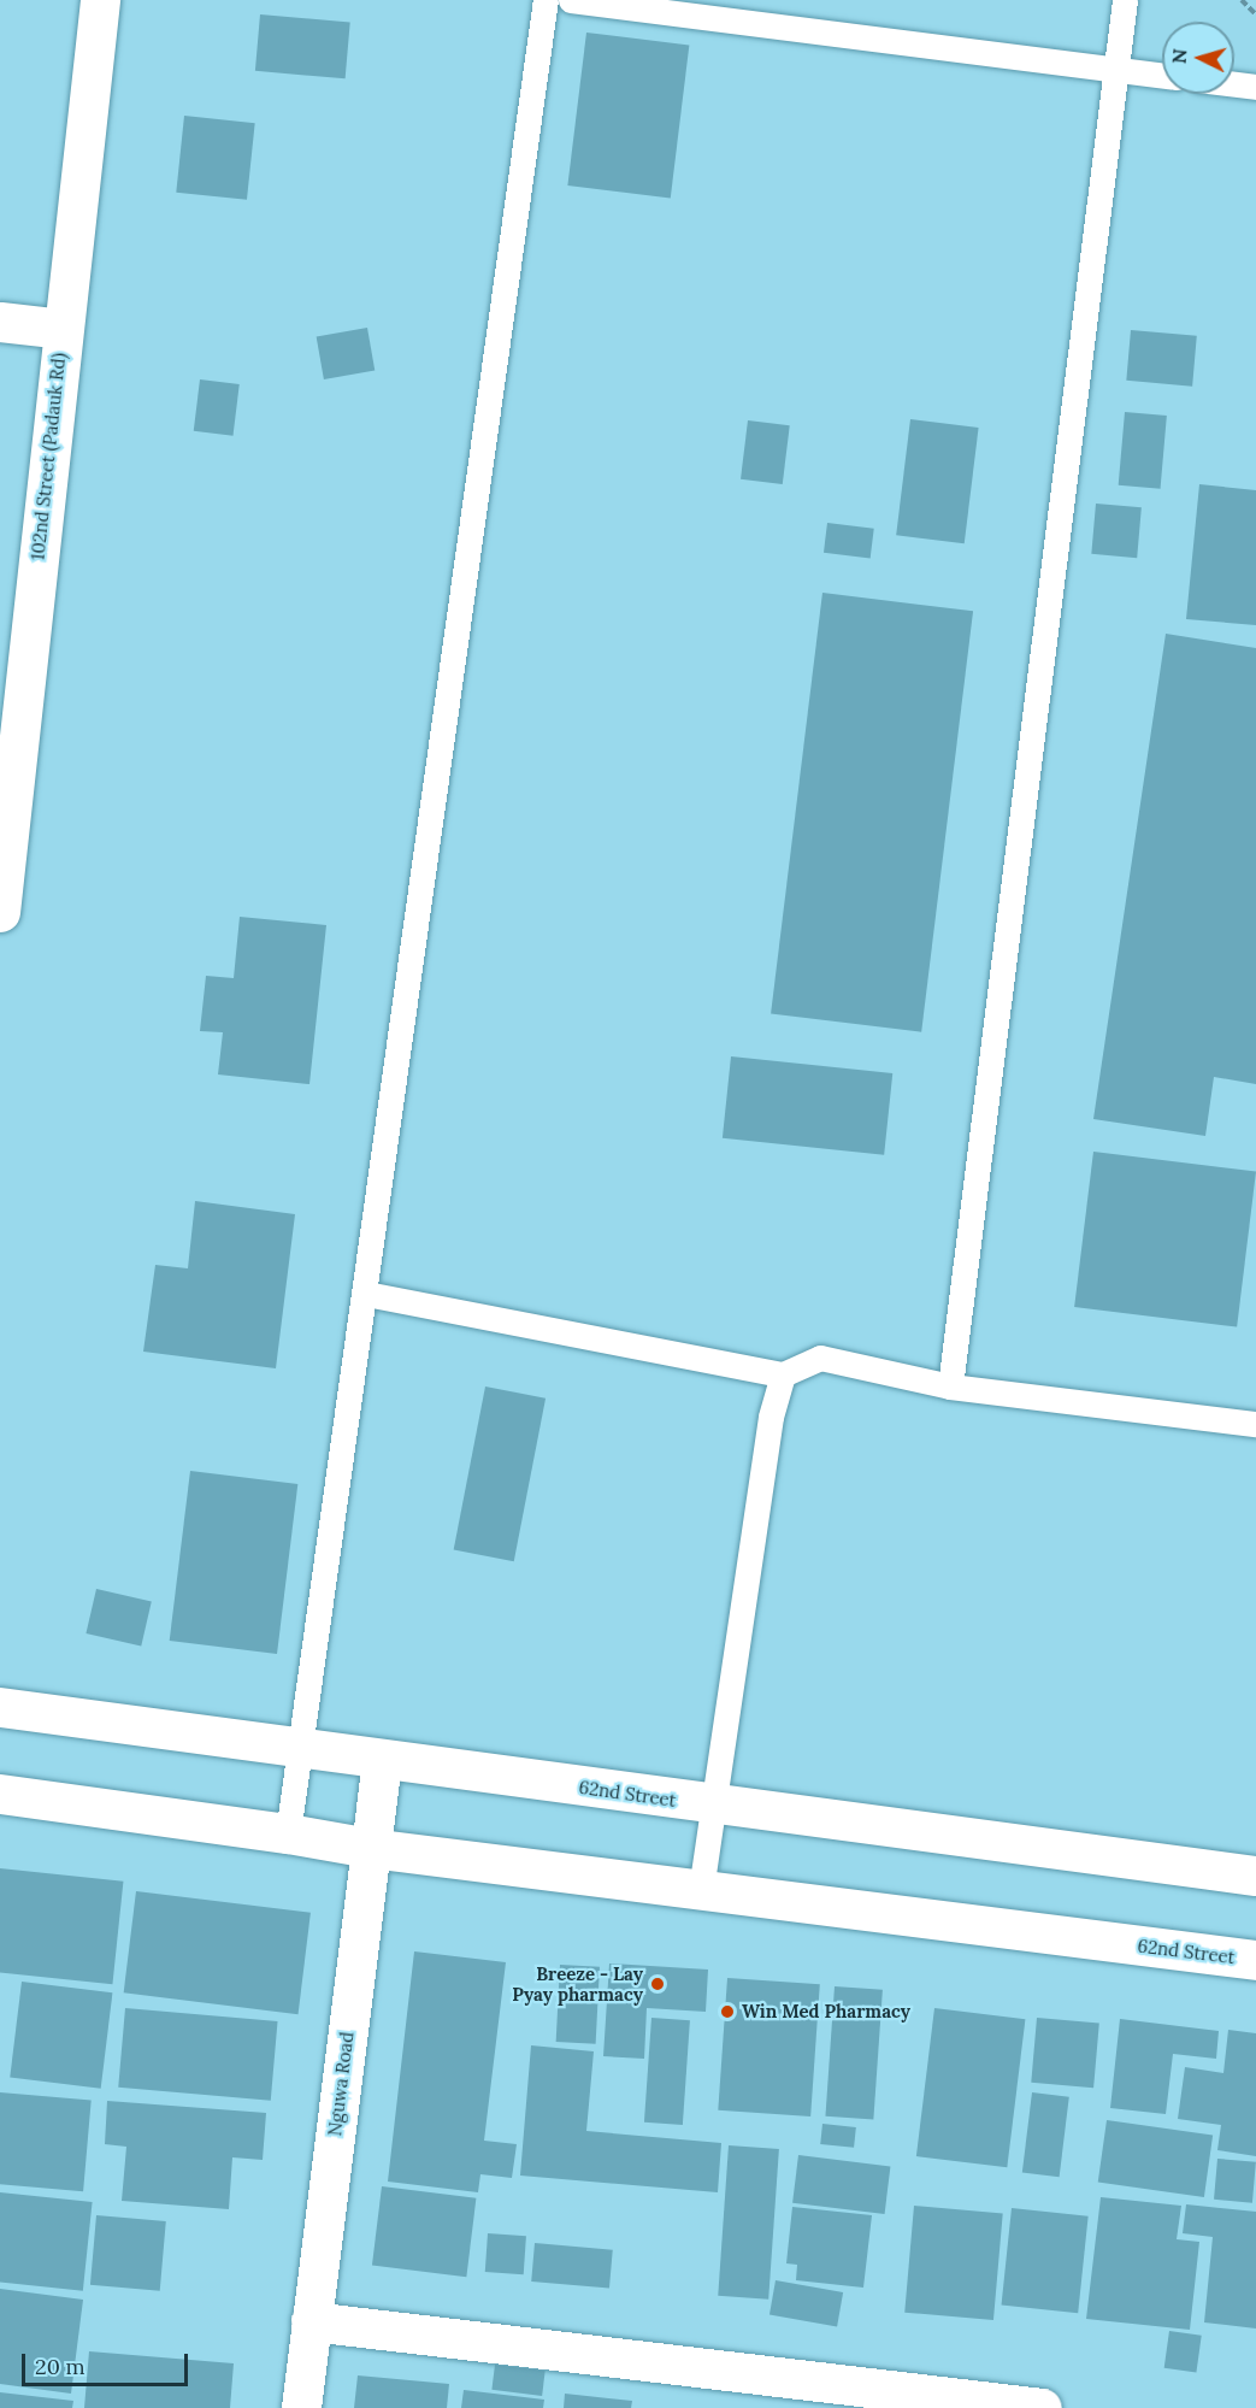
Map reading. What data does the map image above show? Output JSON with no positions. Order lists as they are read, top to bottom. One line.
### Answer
{"streets":{"main road":["102nd Street (Padauk Rd)","62nd Street","Nguwa Road"]},"crossings":[["62nd Street","Nguwa Road"]],"places":["Breeze - Lay Pyay pharmacy","Win Med Pharmacy"],"scale_bar":"20 m","north":"left"}
